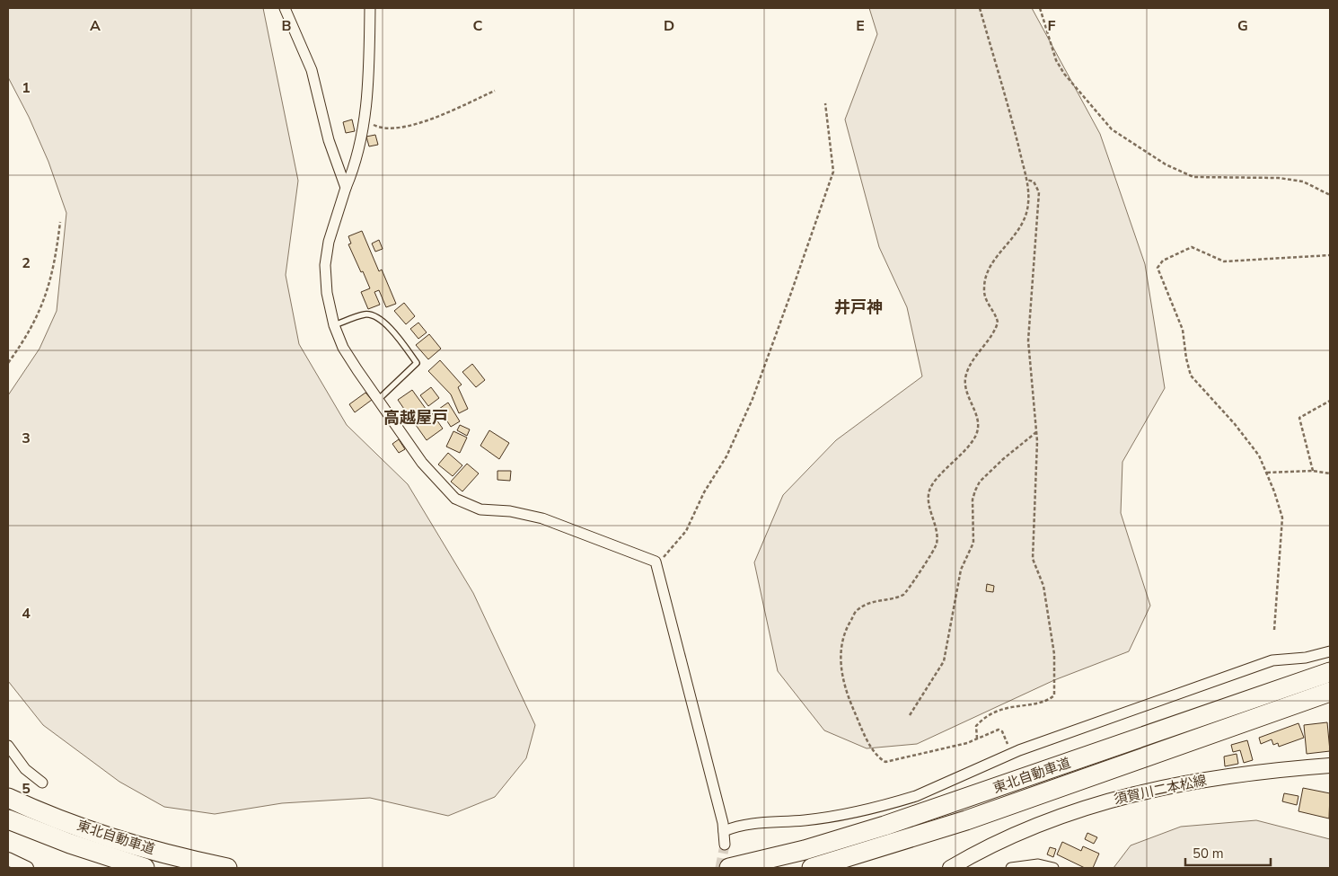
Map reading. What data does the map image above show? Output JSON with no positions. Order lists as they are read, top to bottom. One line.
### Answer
{"streets":{"highway":["東北自動車道"],"main road":["須賀川二本松線"]},"districts":["井戸神","高越屋戸"],"scale_bar":"50 m","grid":{"columns":["A","B","C","D","E","F","G"],"rows":["1","2","3","4","5"]}}
